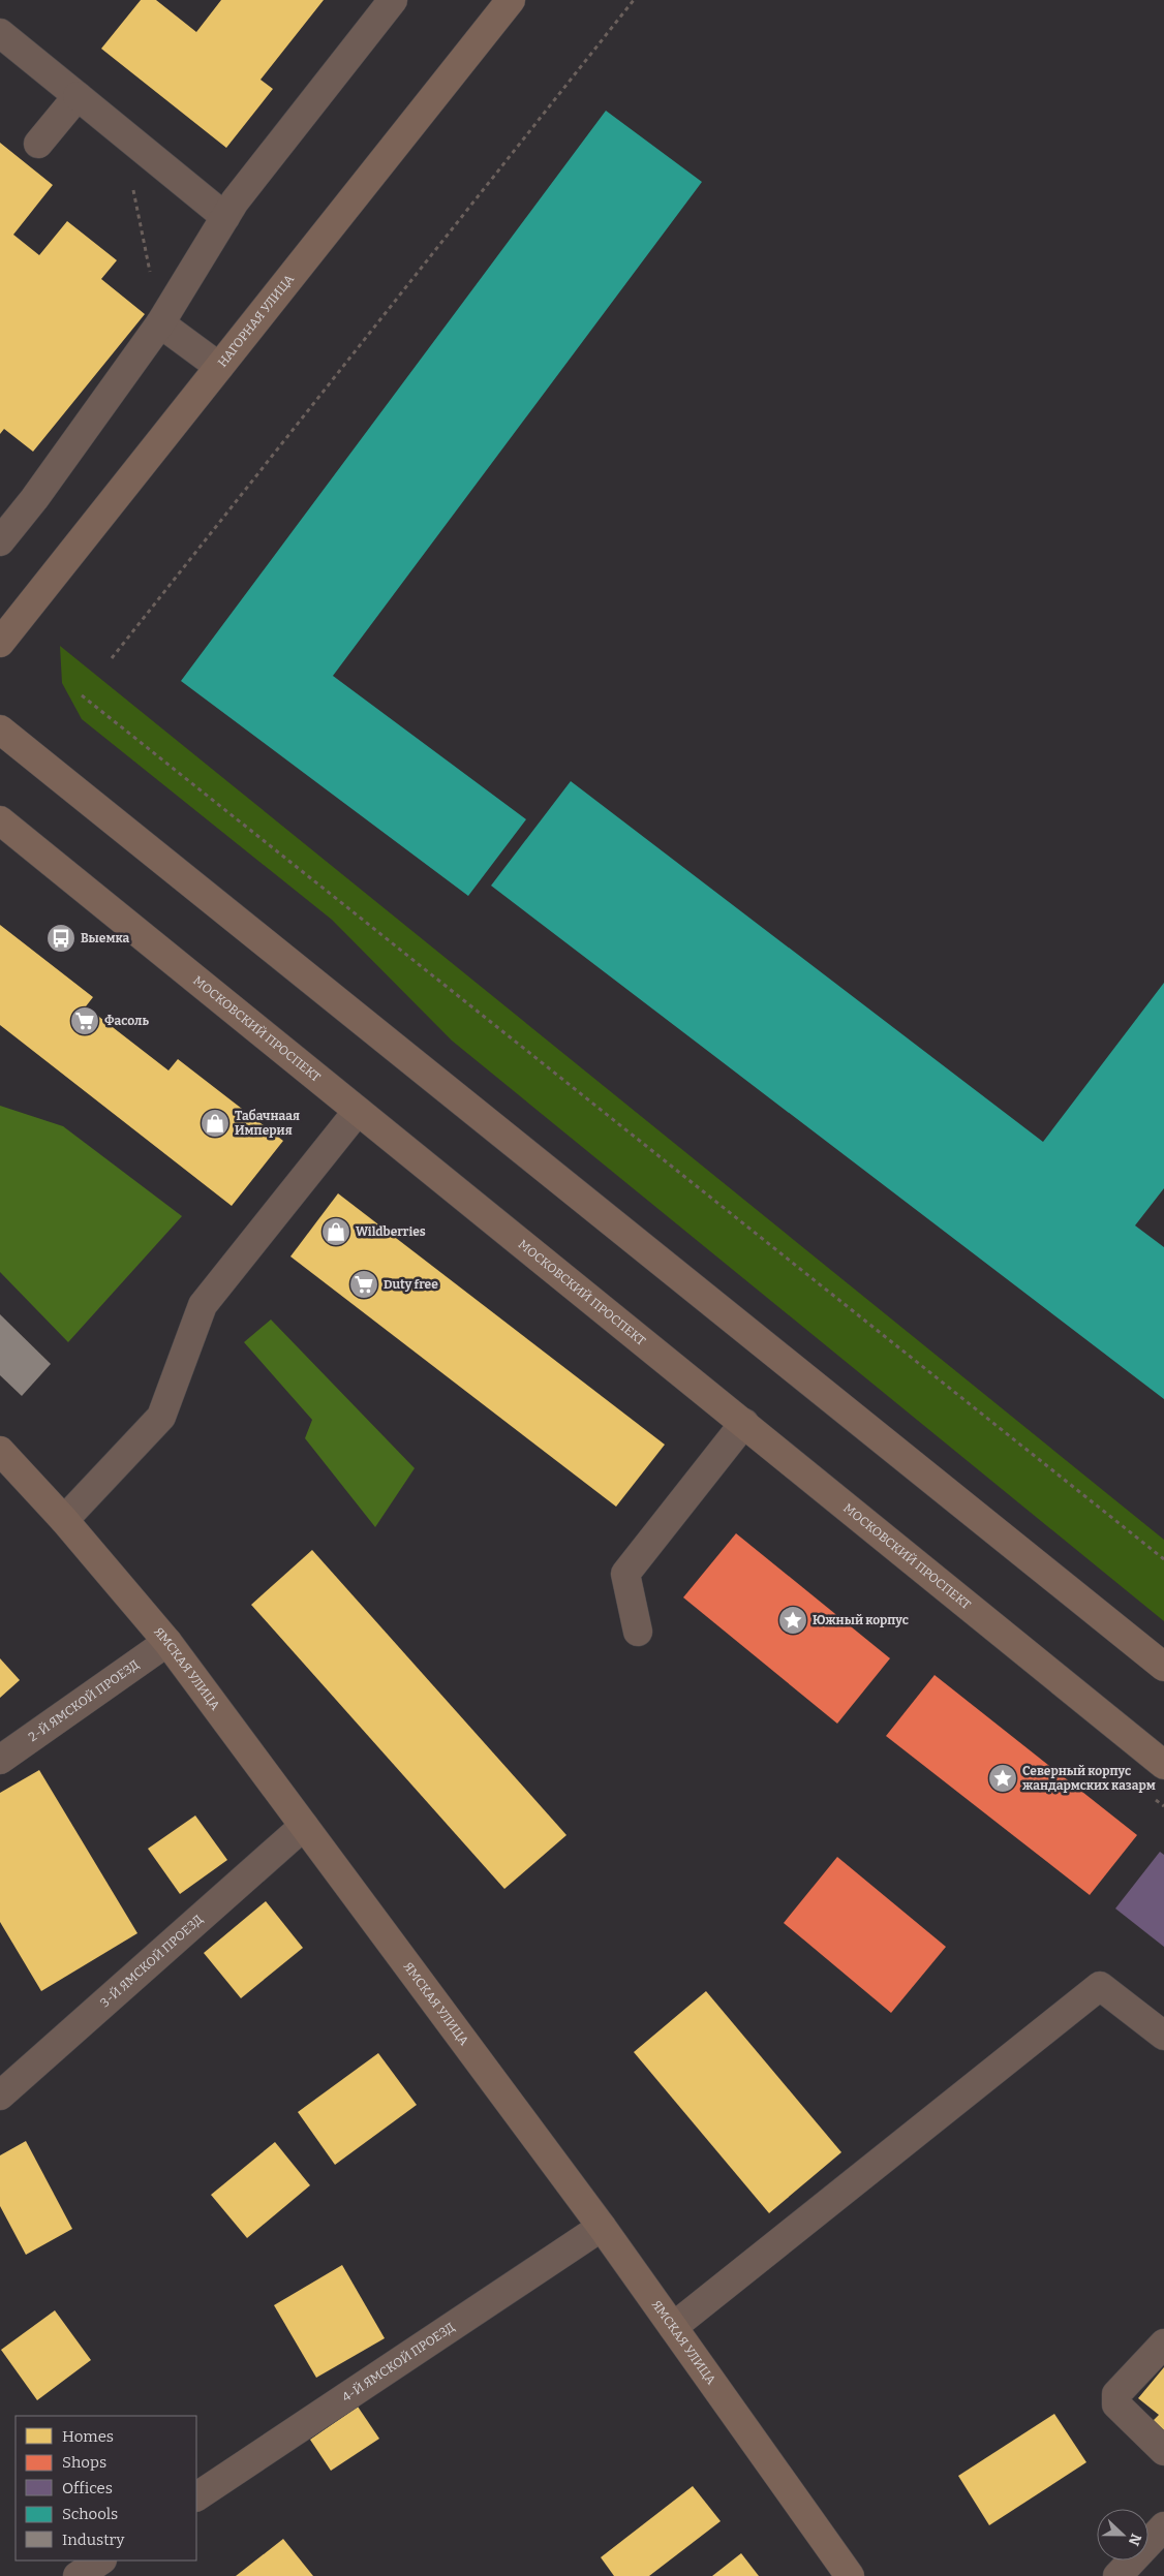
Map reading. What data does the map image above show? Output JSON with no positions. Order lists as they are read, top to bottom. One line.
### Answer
{"streets":{"main road":["НАГОРНАЯ УЛИЦА","МОСКОВСКИЙ ПРОСПЕКТ","ЯМСКАЯ УЛИЦА"],"street":["2-Й ЯМСКОЙ ПРОЕЗД","3-Й ЯМСКОЙ ПРОЕЗД","4-Й ЯМСКОЙ ПРОЕЗД"]},"crossings":[["ЯМСКАЯ УЛИЦА","2-Й ЯМСКОЙ ПРОЕЗД"],["ЯМСКАЯ УЛИЦА","3-Й ЯМСКОЙ ПРОЕЗД"],["ЯМСКАЯ УЛИЦА","4-Й ЯМСКОЙ ПРОЕЗД"]],"places":{"bus stop":["Выемка"],"supermarket":["Фасоль","Duty free"],"shop":["Табачнаая Империя","Wildberries"],"place":["Южный корпус","Северный корпус жандармских казарм"]},"legend":["Homes","Shops","Offices","Schools","Industry"],"north":"right"}
